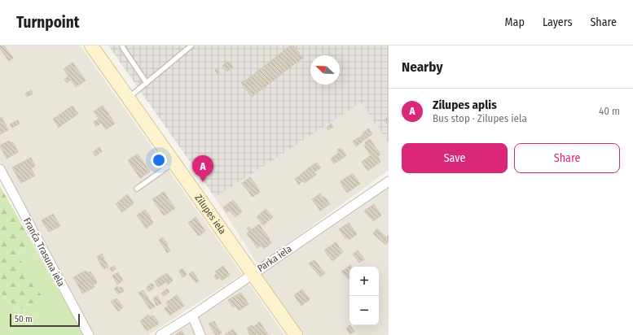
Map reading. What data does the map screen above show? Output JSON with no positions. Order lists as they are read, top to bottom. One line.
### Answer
{"streets":{"main road":["Zilupes iela"],"street":["Franča Trasuna iela","Parka iela"]},"crossings":[["Zilupes iela","Parka iela"]],"scale_bar":"50 m","north":"top left","page":{"header":"Turnpoint","nav":["Map","Layers","Share"],"heading":"Nearby","list":[{"mark":"A","name":"Zilupes aplis","note":"Bus stop · Zilupes iela","value":"40 m"}],"buttons":["Save","Share"],"pins":"A","map_buttons":["+","−"],"scale":"50 m"}}
